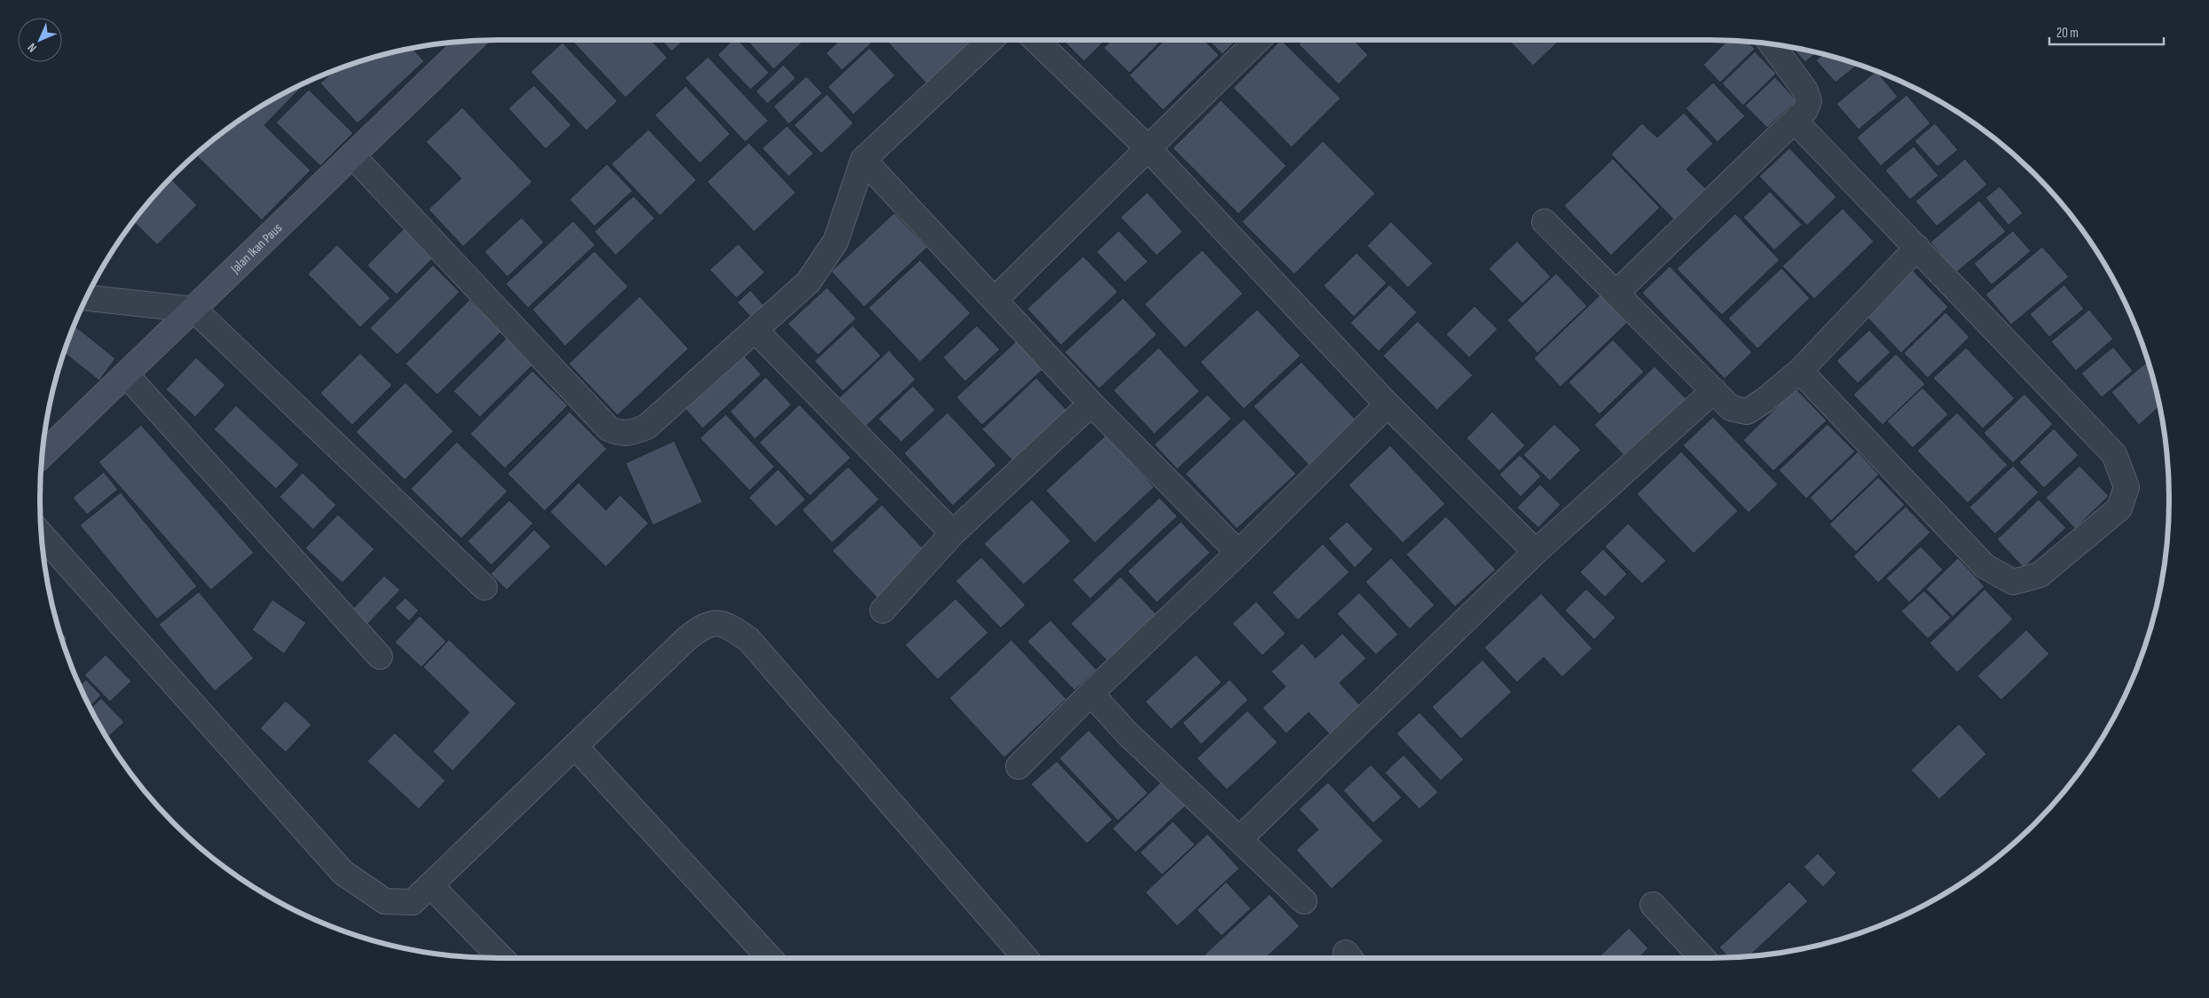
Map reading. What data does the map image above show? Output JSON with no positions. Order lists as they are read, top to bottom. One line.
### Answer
{"streets":{"main road":["Jalan Ikan Paus"]},"scale_bar":"20 m","north":"bottom left"}
